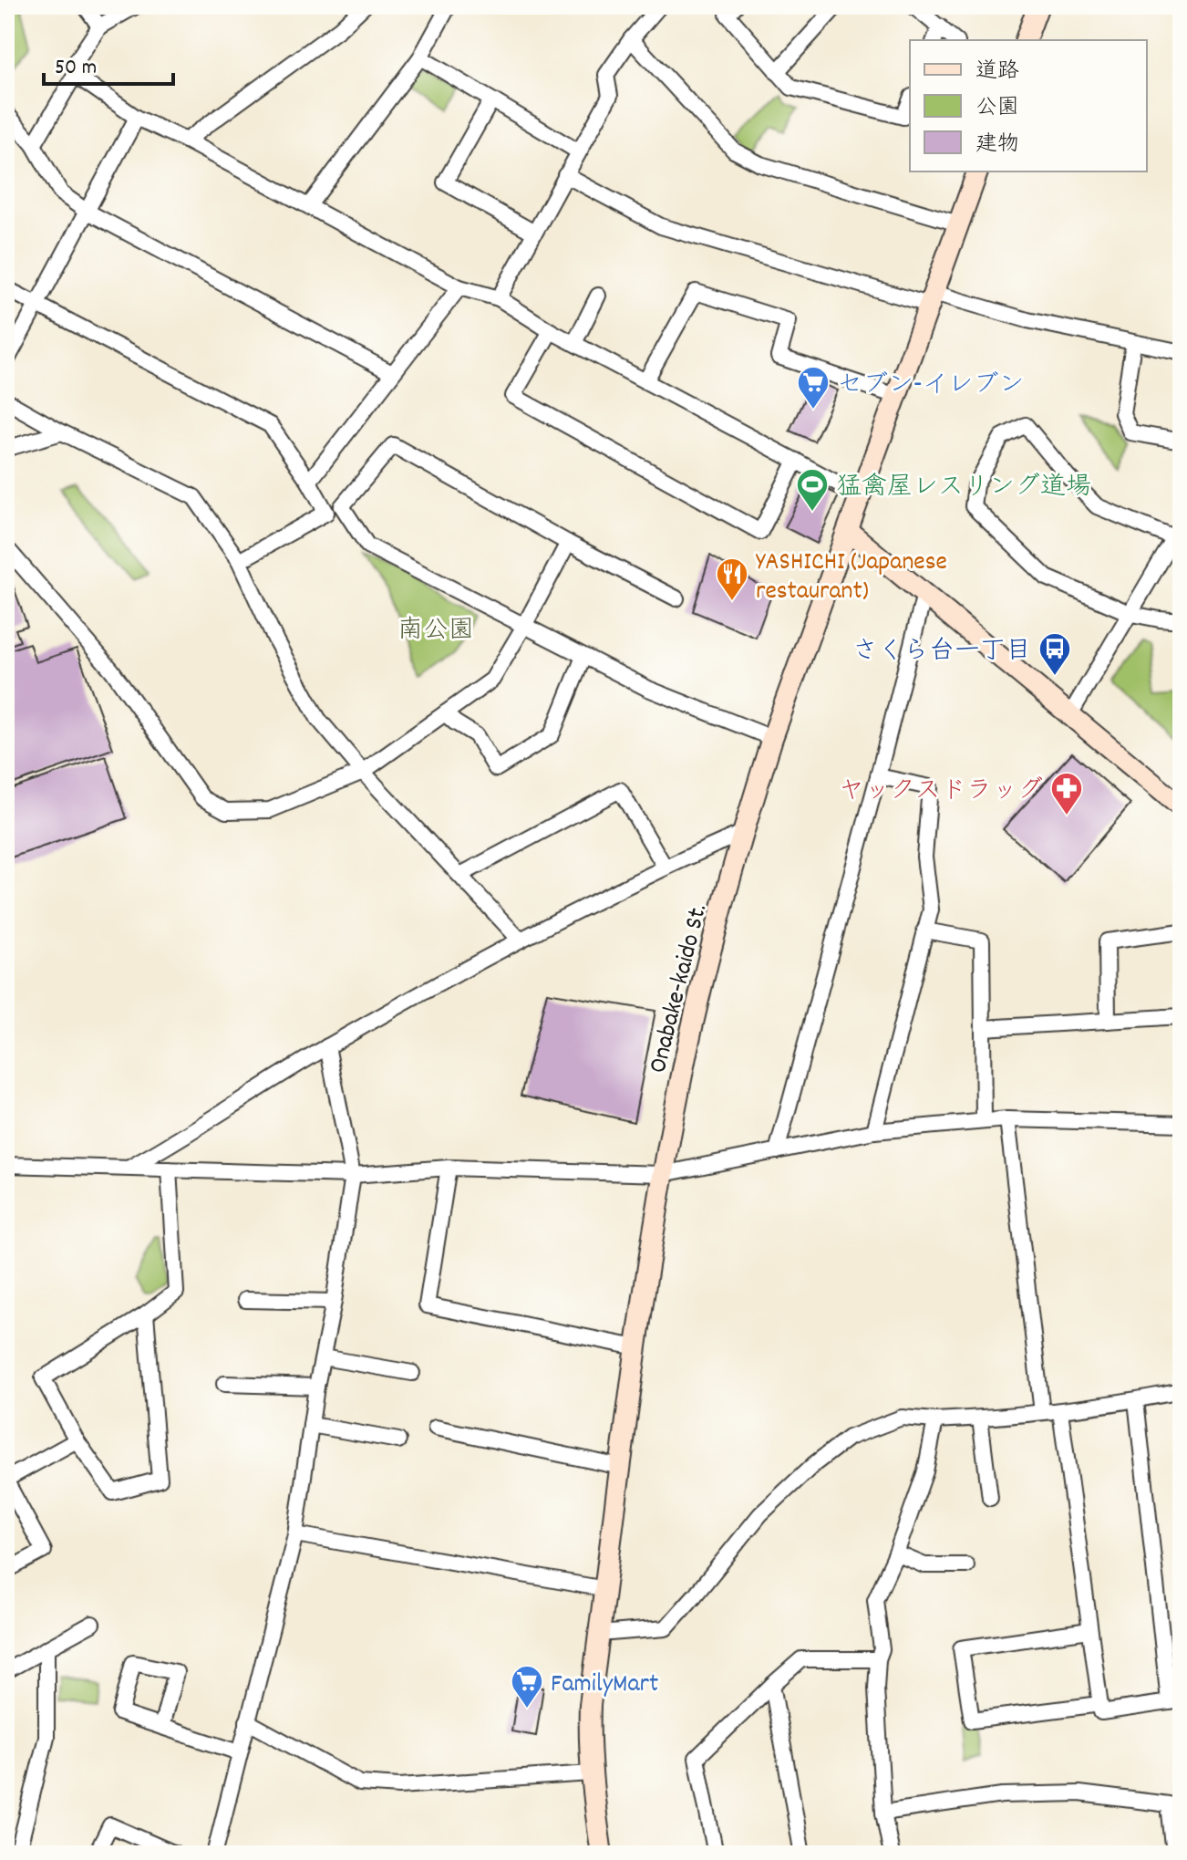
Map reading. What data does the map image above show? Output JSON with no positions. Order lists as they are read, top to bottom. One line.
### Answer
{"streets":{"street":["Onabake-kaido St."]},"parks":["南公園"],"places":{"supermarket":["セブン-イレブン","FamilyMart"],"sports":["猛禽屋レスリング道場"],"restaurant":["YASHICHI (Japanese restaurant)"],"bus stop":["さくら台一丁目"],"pharmacy":["ヤックスドラッグ"]},"legend":["道路","公園","建物"],"scale_bar":"50 m"}
